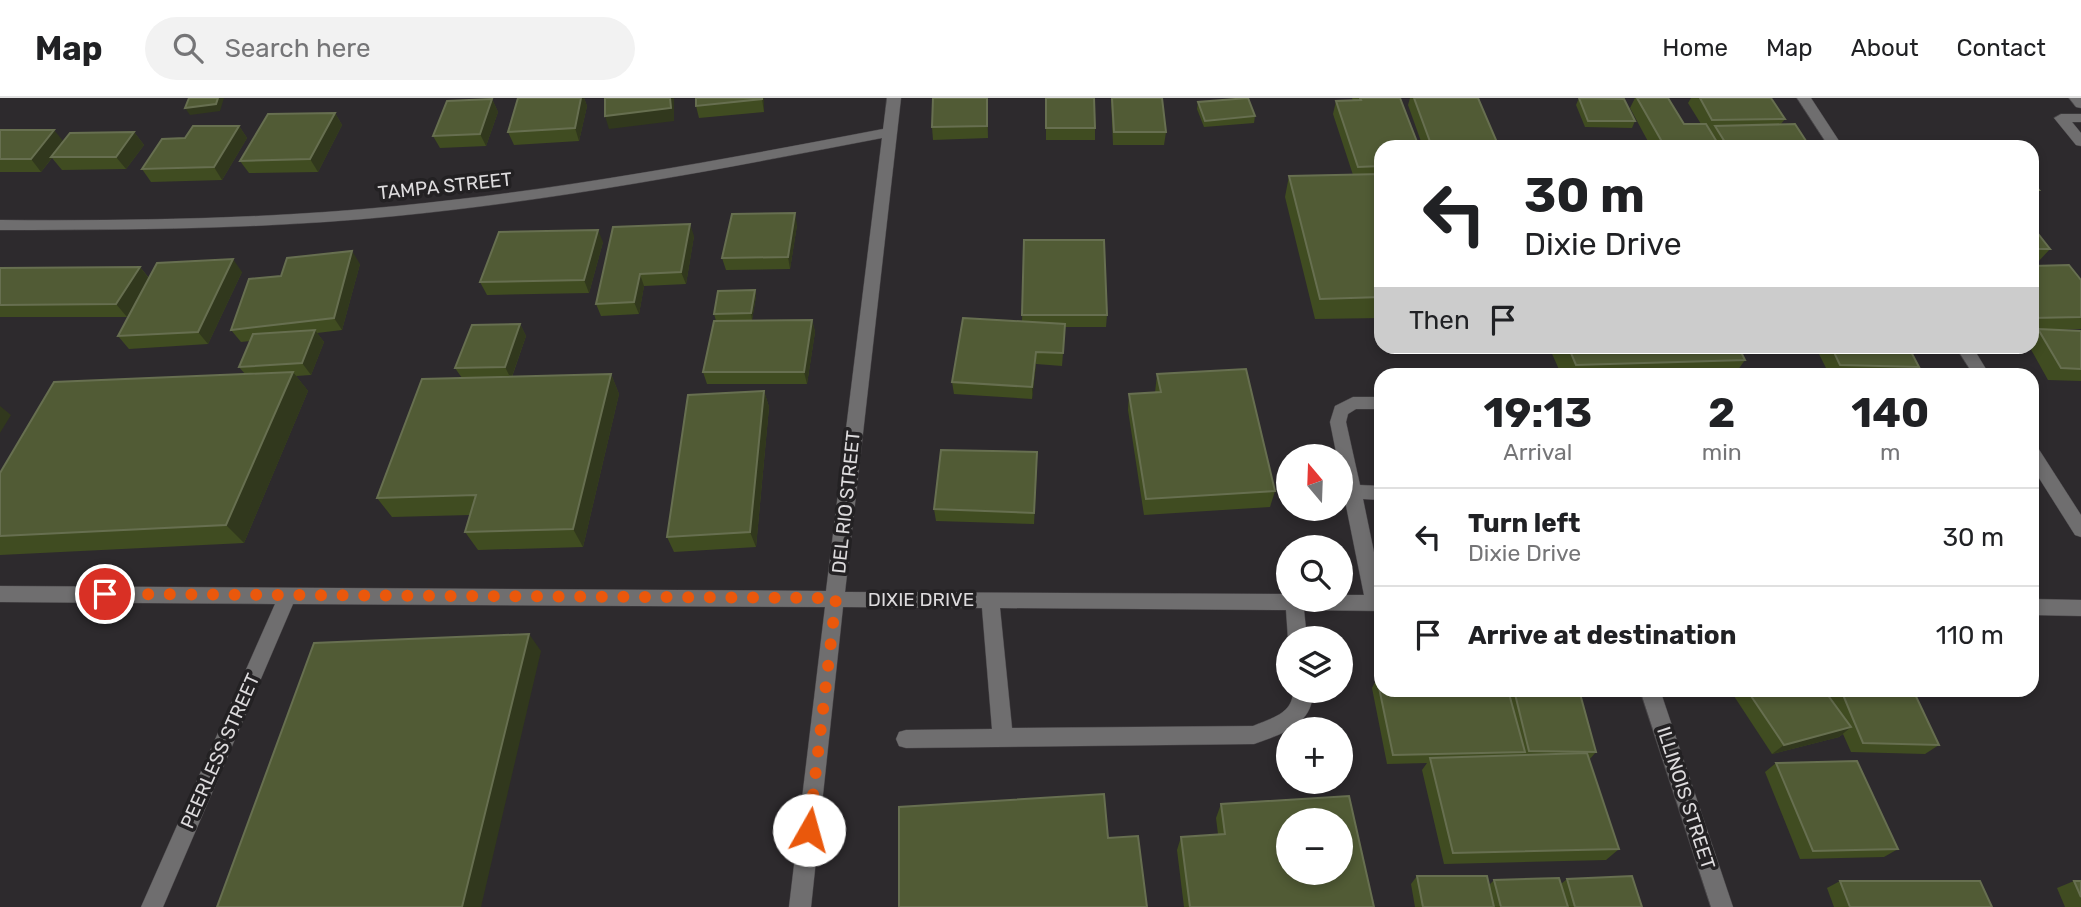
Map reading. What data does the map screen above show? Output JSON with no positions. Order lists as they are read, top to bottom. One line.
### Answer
{"streets":{"street":["TAMPA STREET","DEL RIO STREET","DIXIE DRIVE","PEERLESS STREET","ILLINOIS STREET"]},"crossings":[["TAMPA STREET","DEL RIO STREET"],["DEL RIO STREET","DIXIE DRIVE"],["DIXIE DRIVE","PEERLESS STREET"]],"north":"top","page":{"header":"Map","search":"Search here","nav":["Home","Map","About","Contact"],"turn":["30 m","Dixie Drive"],"then":"Then","eta":["19:13","Arrival","2","min","140","m"],"map_buttons":["+","−"],"list":[{"name":"Turn left","note":"Dixie Drive","value":"30 m"},{"name":"Arrive at destination","value":"110 m"}]}}
